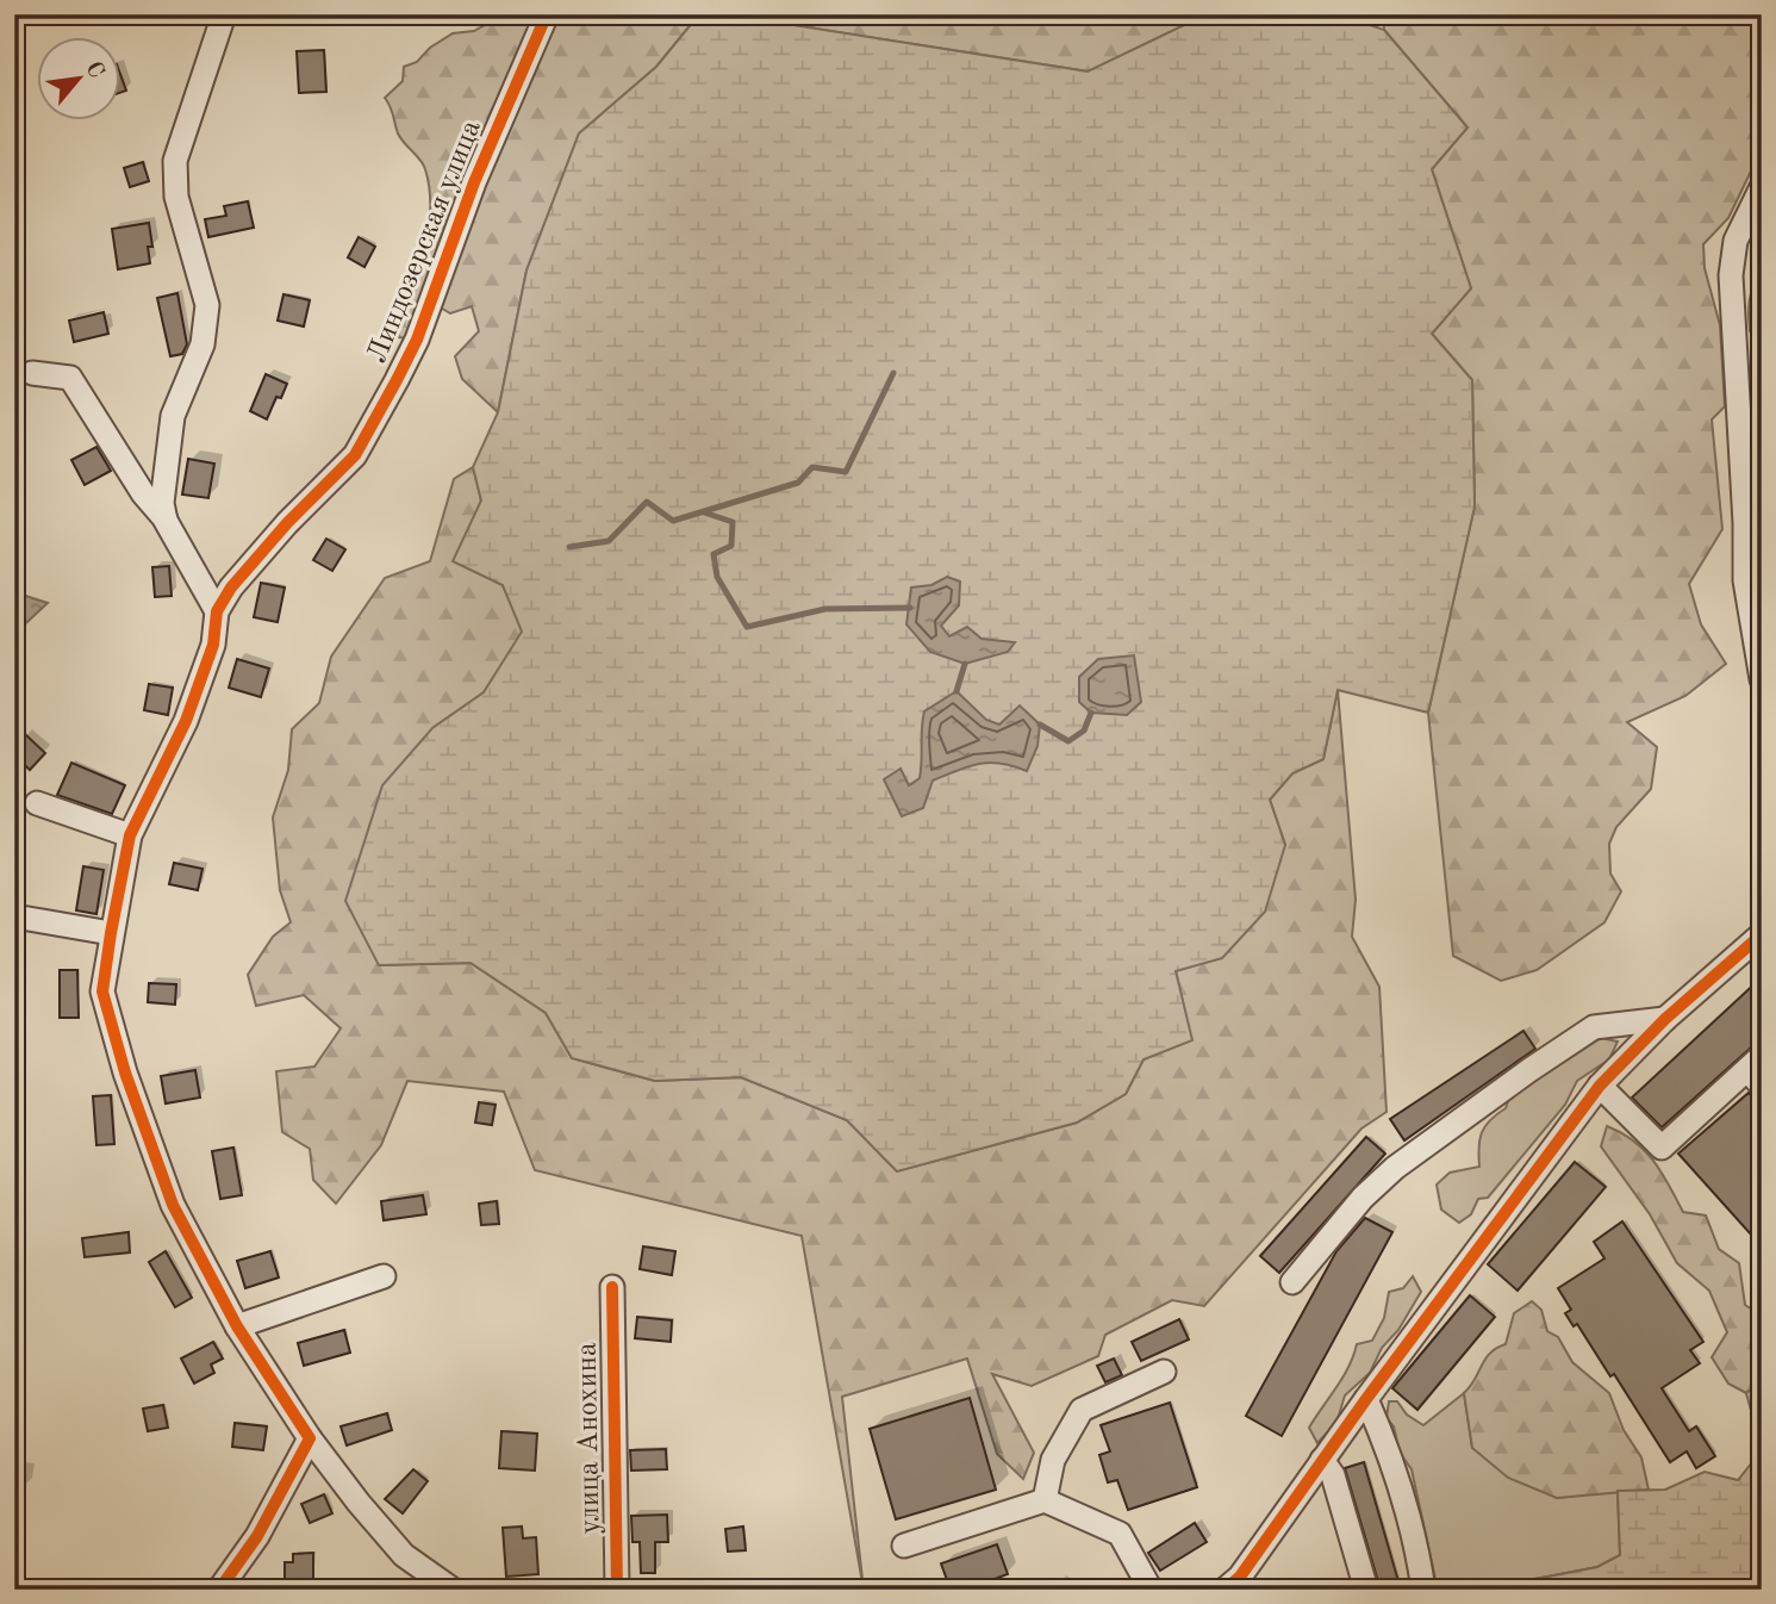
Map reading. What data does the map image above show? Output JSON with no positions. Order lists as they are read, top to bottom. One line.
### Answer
{"streets":{"street":["Линдозерская улица","улица Анохина"]},"north":"top right"}
